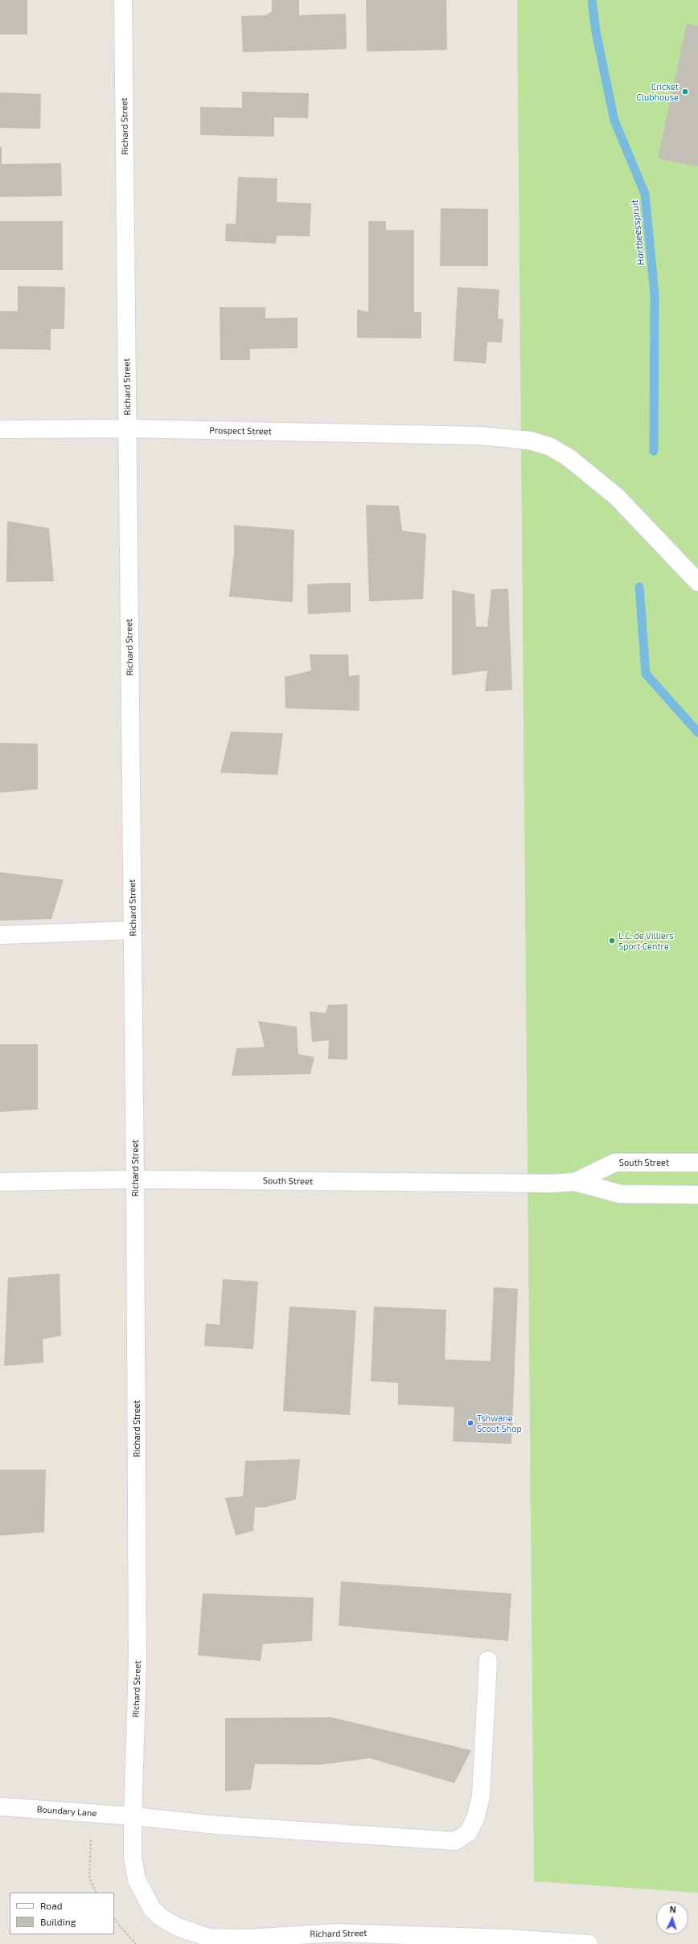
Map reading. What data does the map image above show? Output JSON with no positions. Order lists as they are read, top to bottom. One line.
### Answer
{"streets":{"street":["Richard Street","Prospect Street","South Street","Boundary Lane"]},"crossings":[["Richard Street","Prospect Street"],["Richard Street","South Street"],["Richard Street","Boundary Lane"]],"water":["Hartbeesspruit"],"places":["Cricket Clubhouse","L.C. de Villiers Sport Centre","Tshwane Scout Shop"],"legend":["Road","Building"],"north":"top"}
